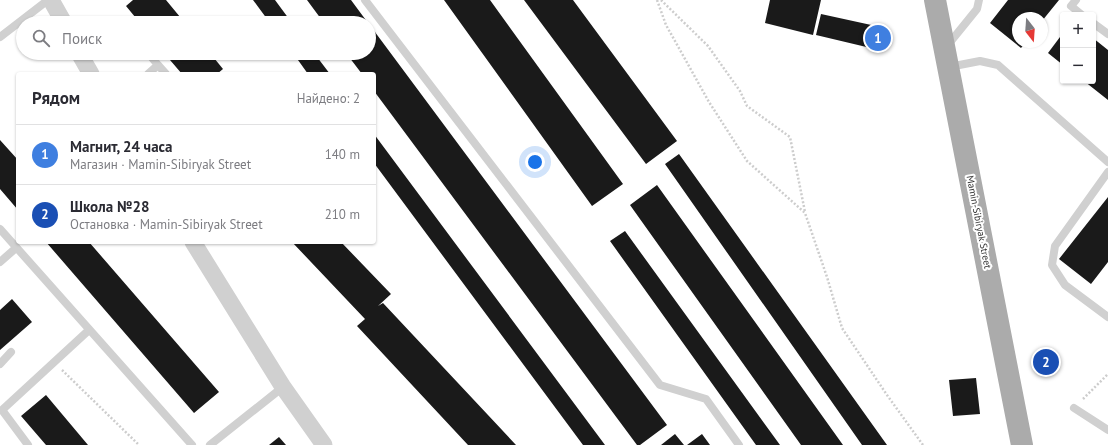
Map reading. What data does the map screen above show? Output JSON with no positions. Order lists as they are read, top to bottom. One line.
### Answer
{"streets":{"main road":["Mamin-Sibiryak Street"]},"north":"bottom","page":{"map_buttons":["+","−"],"search":"Поиск","pins":["1","2"],"heading":["Рядом","Найдено: 2"],"list":[{"mark":"1","name":"Магнит, 24 часа","note":"Магазин · Mamin-Sibiryak Street","value":"140 m"},{"mark":"2","name":"Школа №28","note":"Остановка · Mamin-Sibiryak Street","value":"210 m"}]}}
